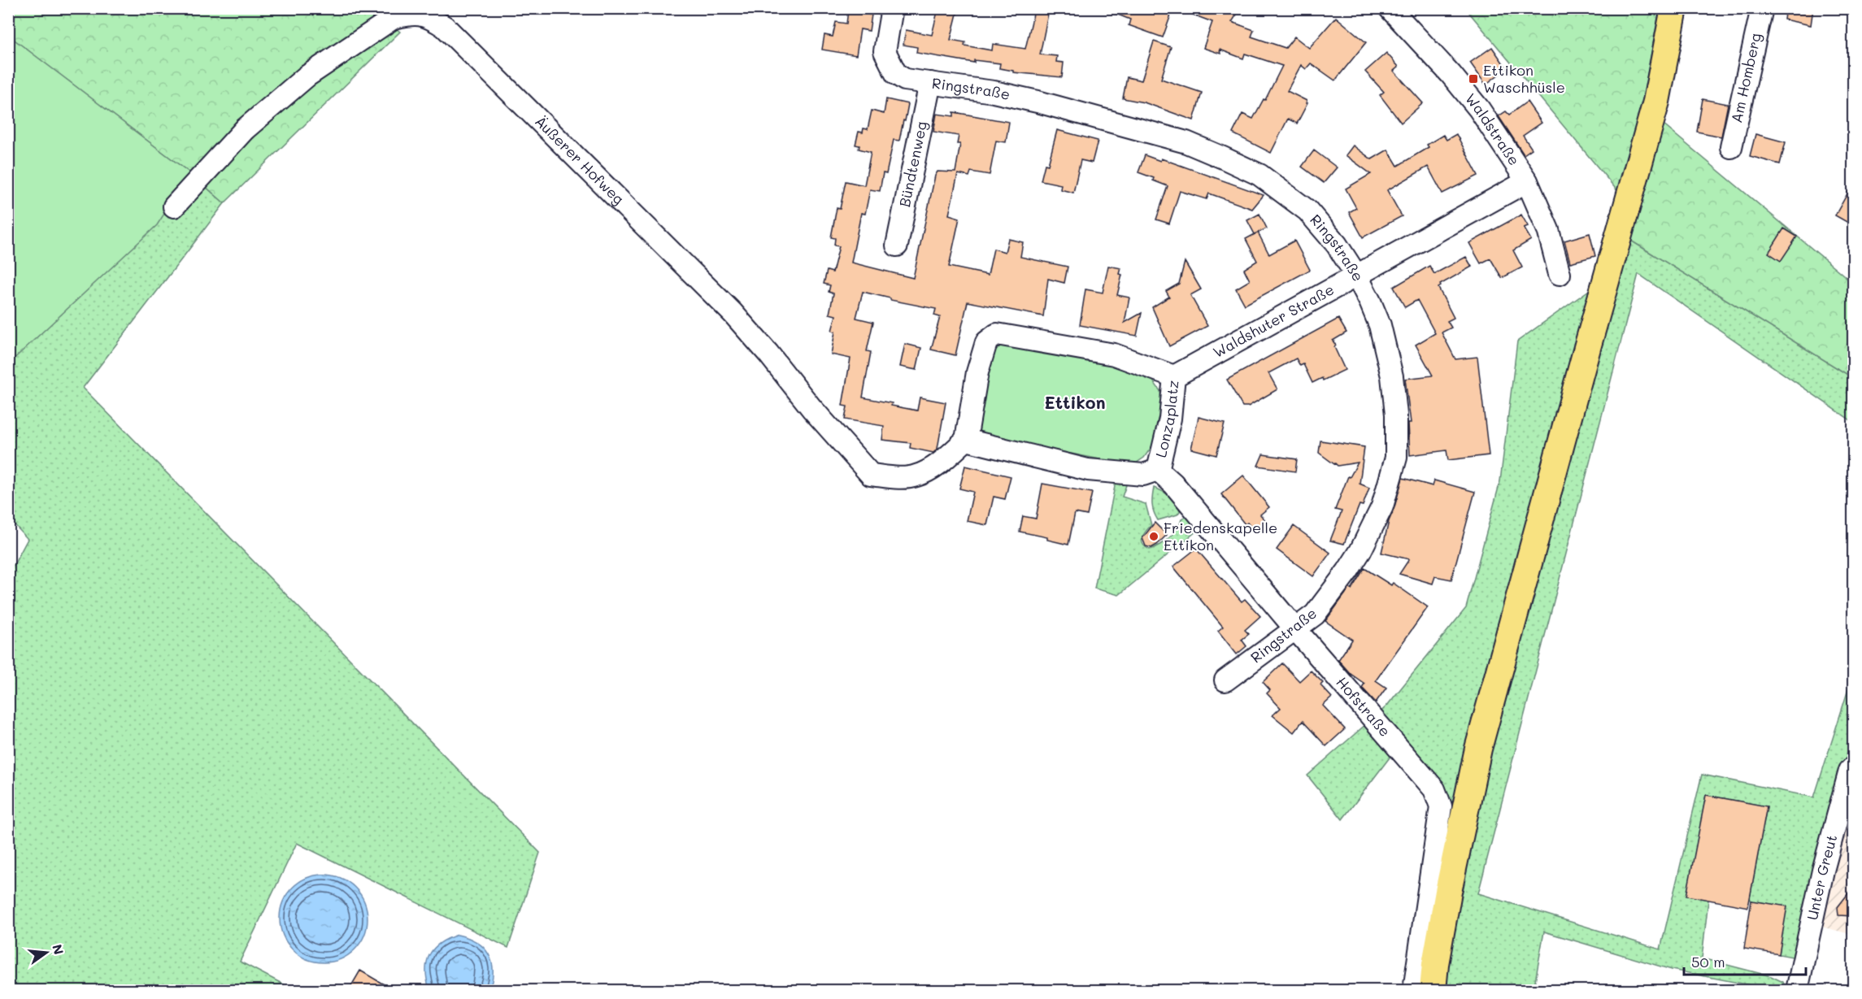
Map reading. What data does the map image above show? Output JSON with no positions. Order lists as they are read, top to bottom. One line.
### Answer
{"streets":{"street":["Am Homberg","Ringstraße","Waldstraße","Äußerer Hofweg","Bündtenweg","Waldshuter Straße","Lonzaplatz","Hofstraße","Unter Greut"]},"crossings":[["Ringstraße","Bündtenweg"],["Ringstraße","Waldshuter Straße"],["Ringstraße","Hofstraße"],["Waldstraße","Waldshuter Straße"],["Äußerer Hofweg","Lonzaplatz"],["Waldshuter Straße","Lonzaplatz"],["Lonzaplatz","Hofstraße"]],"districts":["Ettikon"],"places":{"transit":["Ettikon Waschhüsle"],"other":["Friedenskapelle Ettikon"]},"scale_bar":"50 m","north":"right"}
